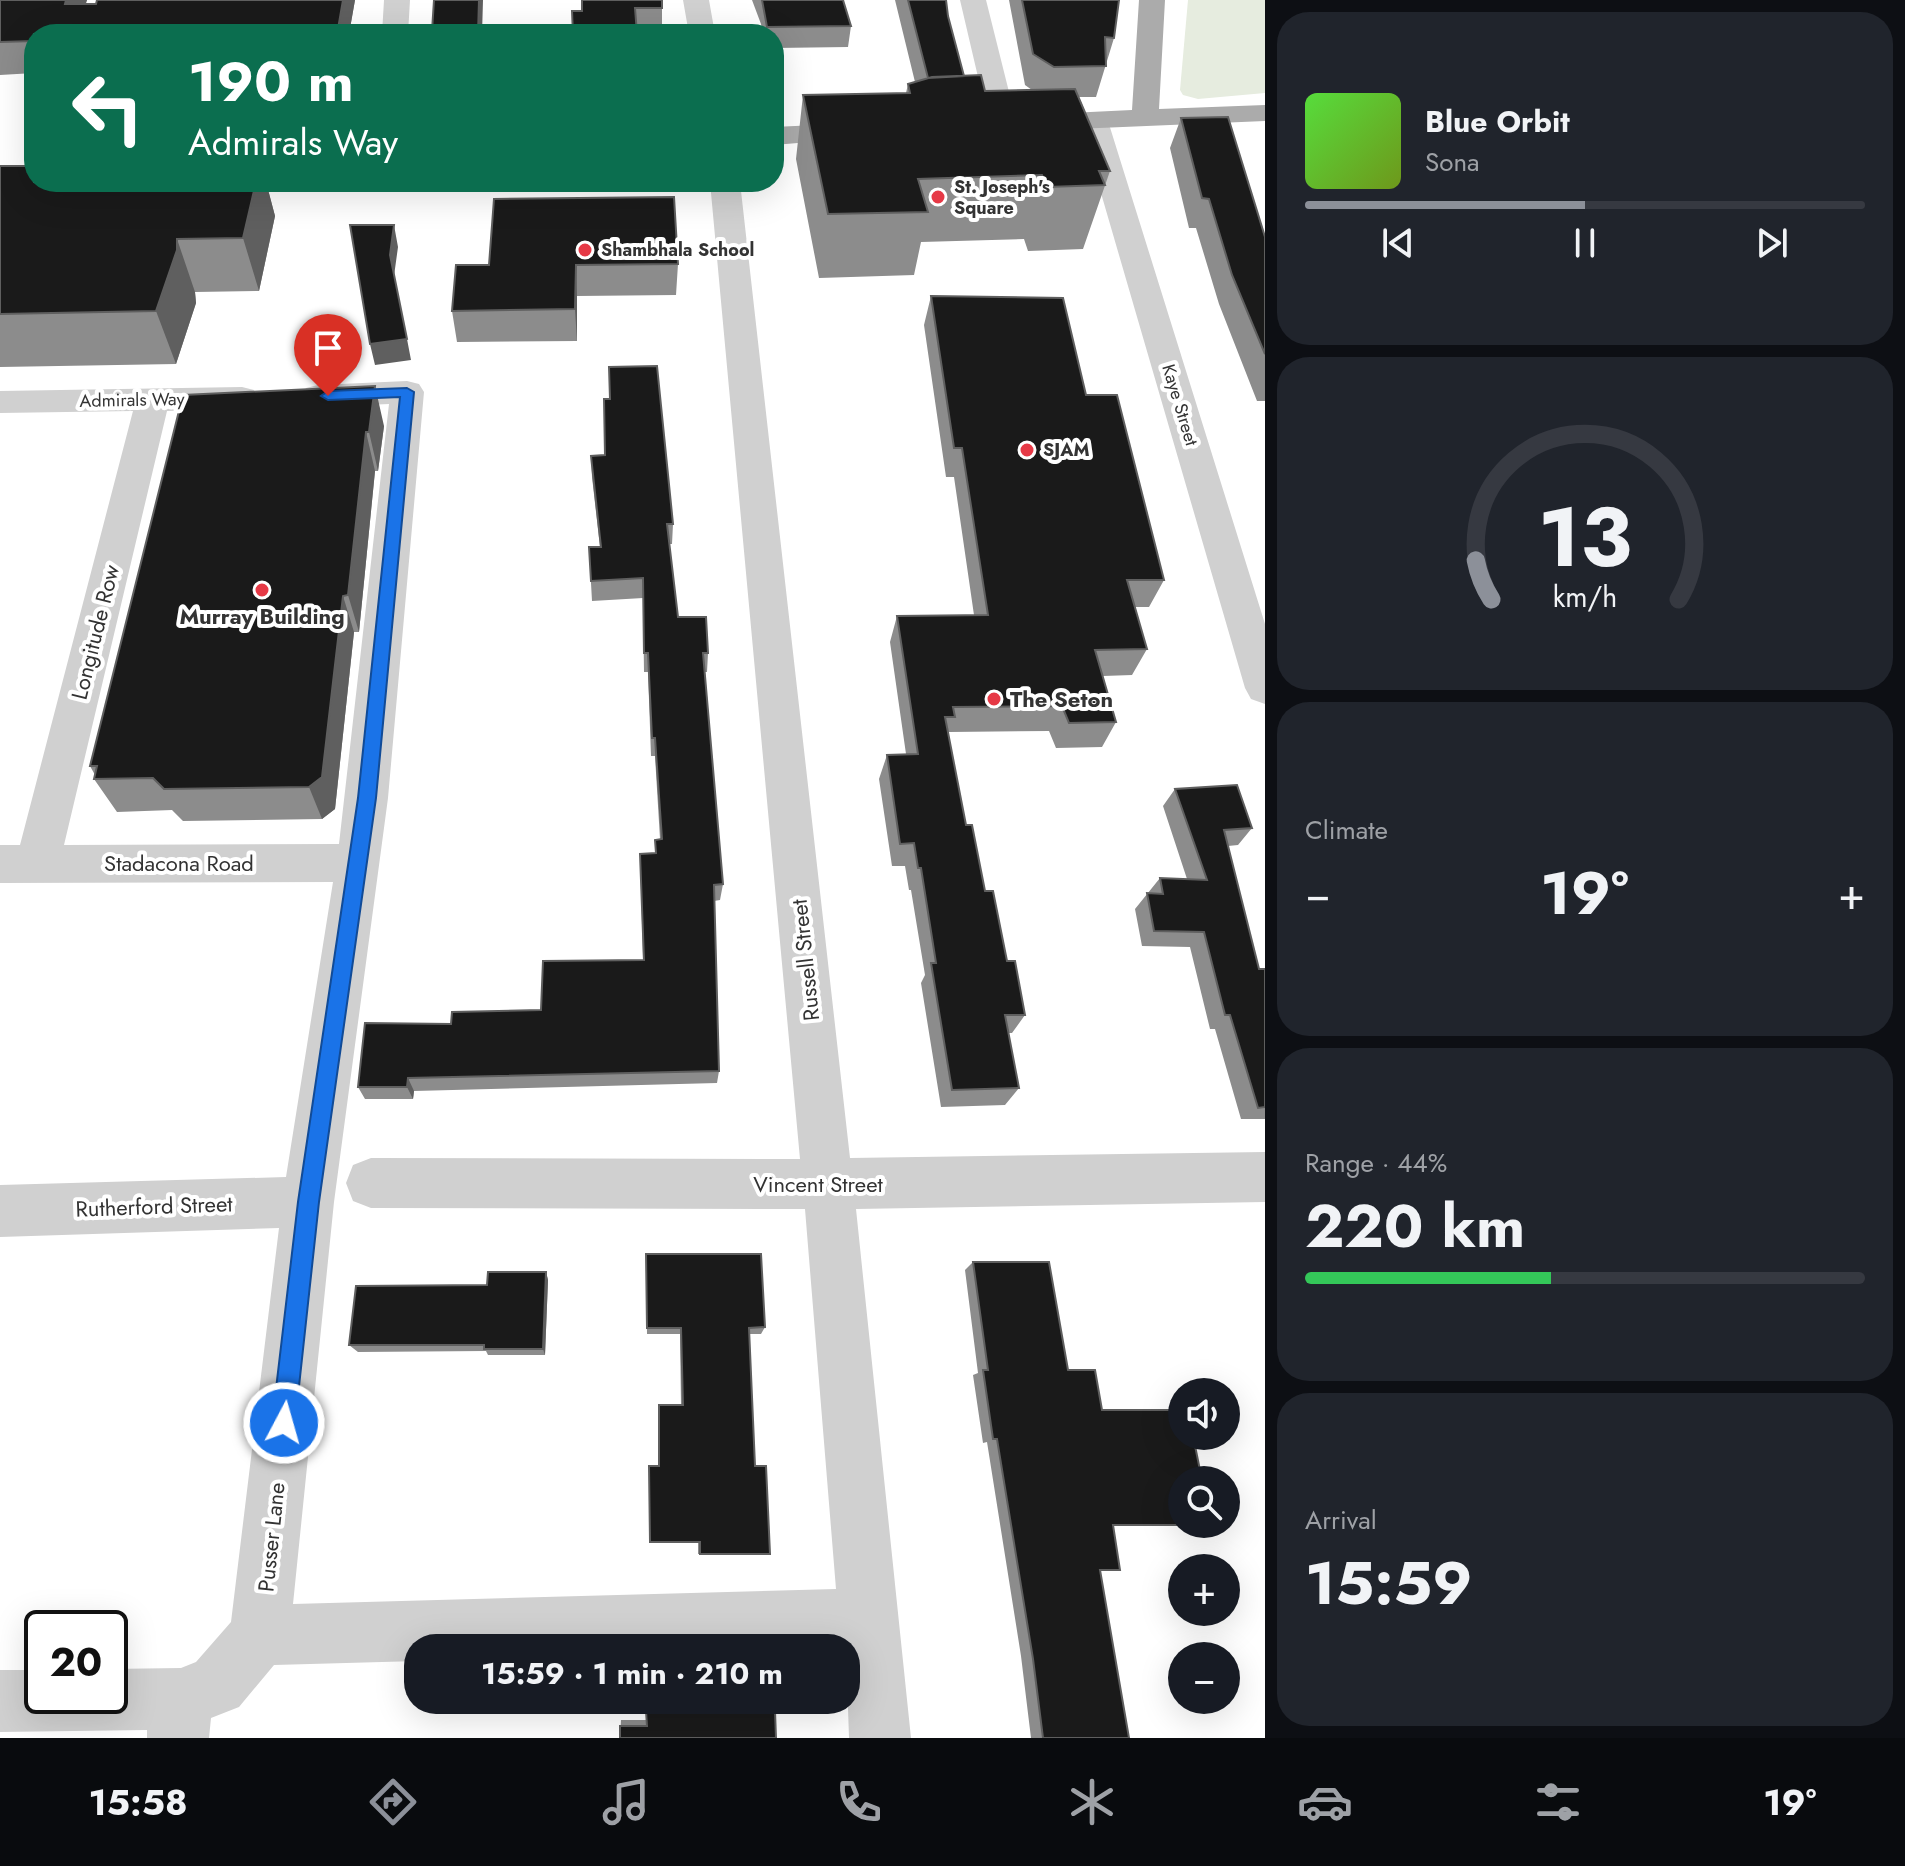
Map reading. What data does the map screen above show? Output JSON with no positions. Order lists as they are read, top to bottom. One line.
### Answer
{"streets":{"street":["Admirals Way","Kaye Street","Longitude Row","Stadacona Road","Russell Street","Vincent Street","Rutherford Street","Pusser Lane"]},"crossings":[["Admirals Way","Longitude Row"],["Admirals Way","Pusser Lane"],["Longitude Row","Stadacona Road"],["Stadacona Road","Pusser Lane"],["Russell Street","Vincent Street"],["Rutherford Street","Pusser Lane"]],"places":["St. Joseph's Square","Shambhala School","SJAM","Murray Building","The Seton"],"page":{"turn":["190 m","Admirals Way"],"song":["Blue Orbit","Sona"],"tile":["Climate",["Range · 44%","220 km"],["Arrival","15:59"]],"heat":["−","19°","+"],"map_buttons":["+","−"],"limit":"20","trip":"15:59 · 1 min · 210 m","tabs":["15:58","19°"],"gauge":["13","km/h"]}}
